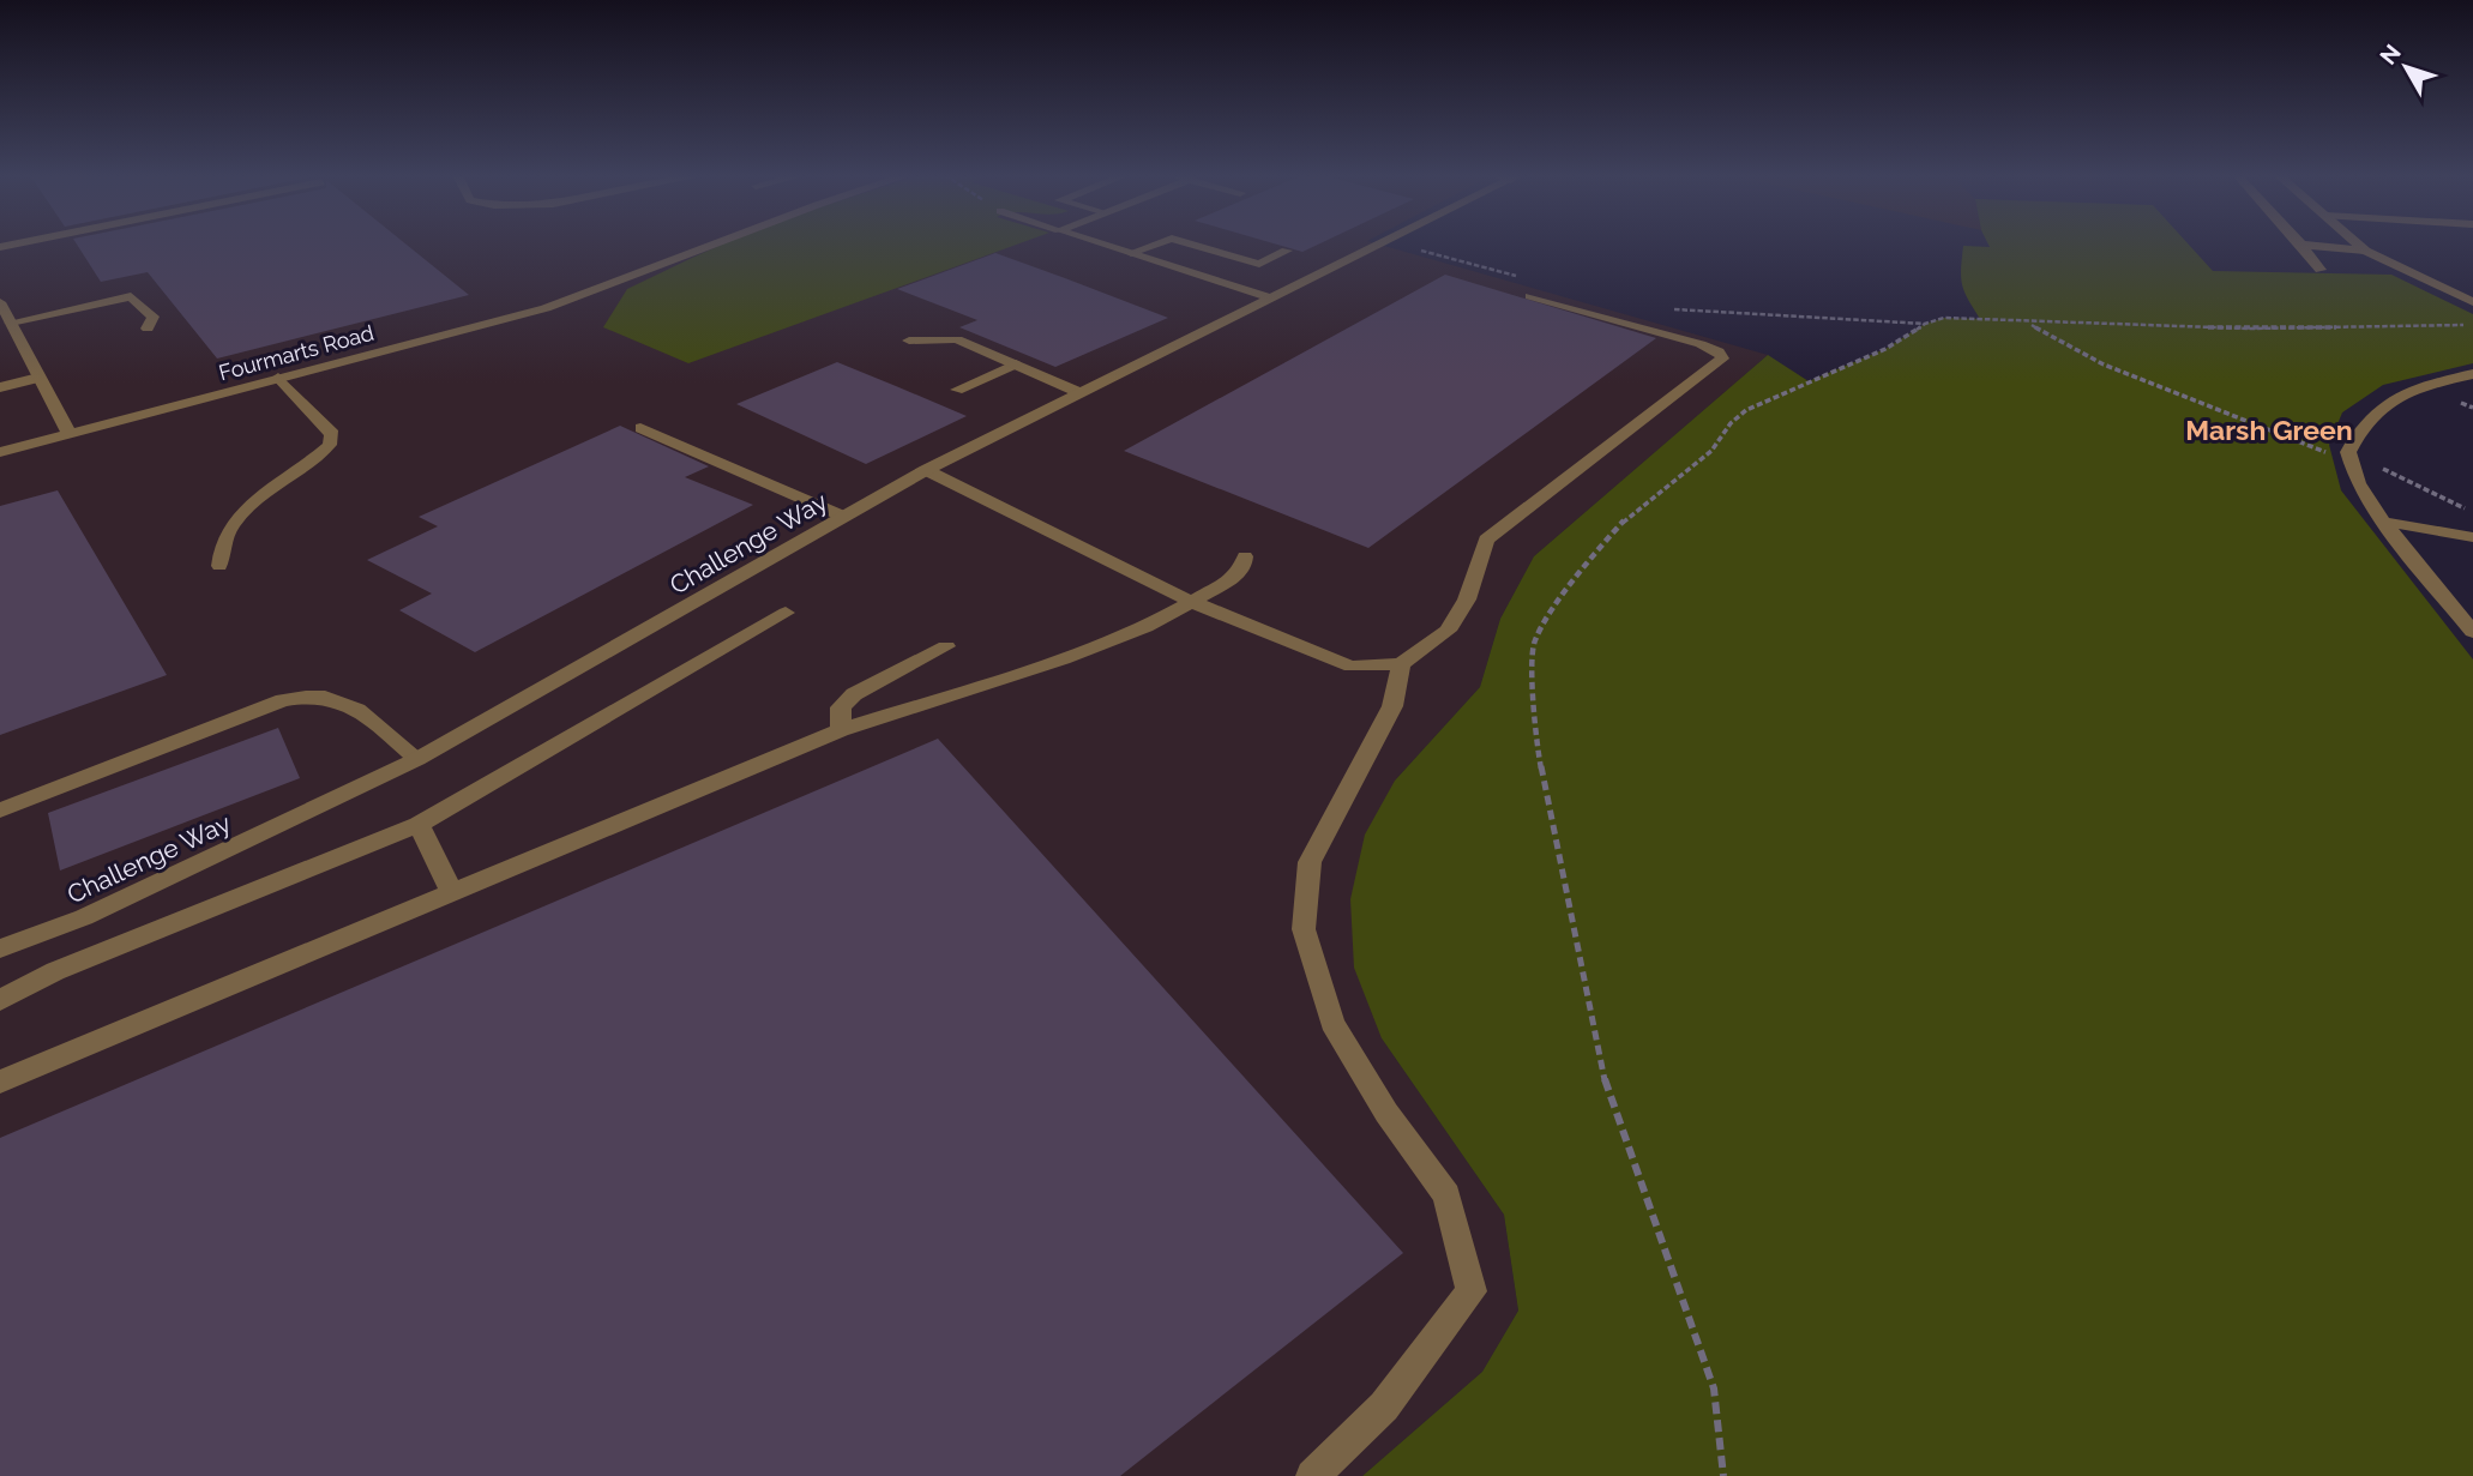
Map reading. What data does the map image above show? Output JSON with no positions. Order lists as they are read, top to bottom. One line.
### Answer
{"streets":{"street":["Fourmarts Road","Challenge Way"]},"districts":["Marsh Green"],"north":"top left"}
